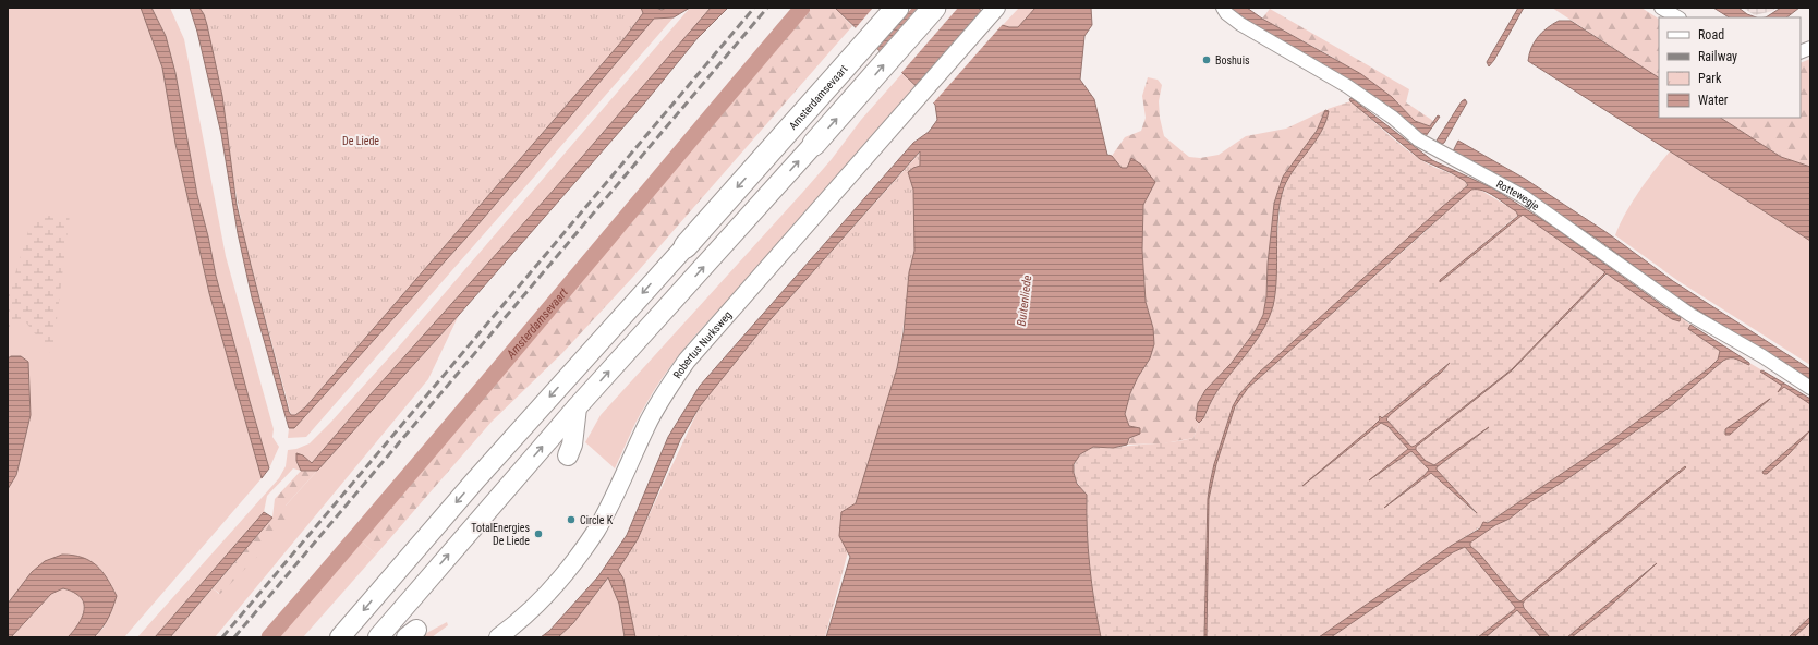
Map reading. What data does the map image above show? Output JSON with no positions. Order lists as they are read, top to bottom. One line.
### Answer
{"streets":{"highway":["Amsterdamsevaart"],"main road":["Robertus Nurksweg"],"street":["Rottewegje"]},"one_way":["Amsterdamsevaart"],"water":["Buitenliede","Amsterdamsevaart"],"parks":["De Liede"],"places":["Boshuis","Circle K","TotalEnergies De Liede"],"legend":["Road","Railway","Park","Water"]}
